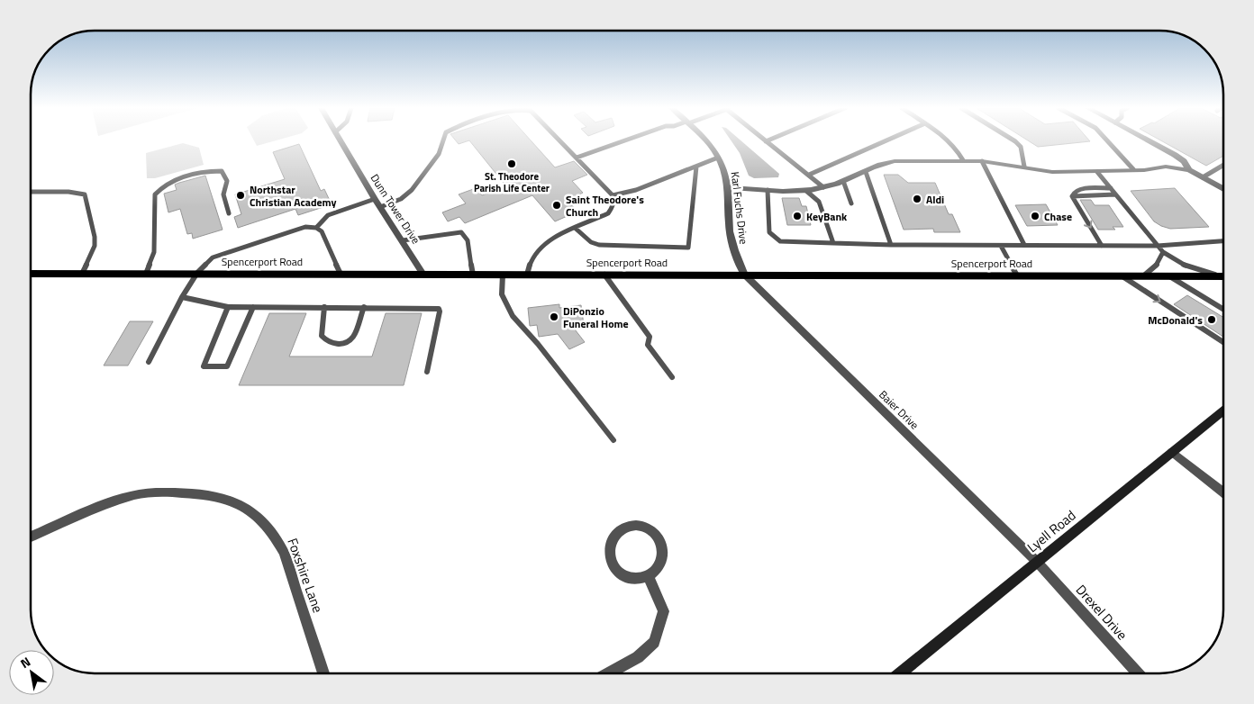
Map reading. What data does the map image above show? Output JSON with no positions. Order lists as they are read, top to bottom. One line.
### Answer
{"streets":{"main road":["Spencerport Road"],"street":["Karl Fuchs Drive","Dunn Tower Drive","Baier Drive","Lyell Road","Foxshire Lane","Drexel Drive"]},"crossings":[["Karl Fuchs Drive","Spencerport Road"],["Karl Fuchs Drive","Baier Drive"],["Dunn Tower Drive","Spencerport Road"],["Spencerport Road","Baier Drive"],["Baier Drive","Lyell Road"],["Baier Drive","Drexel Drive"],["Lyell Road","Drexel Drive"]],"places":["St. Theodore Parish Life Center","Northstar Christian Academy","Aldi","Saint Theodore's Church","KeyBank","Chase","DiPonzio Funeral Home","McDonald's"],"north":"top left"}
